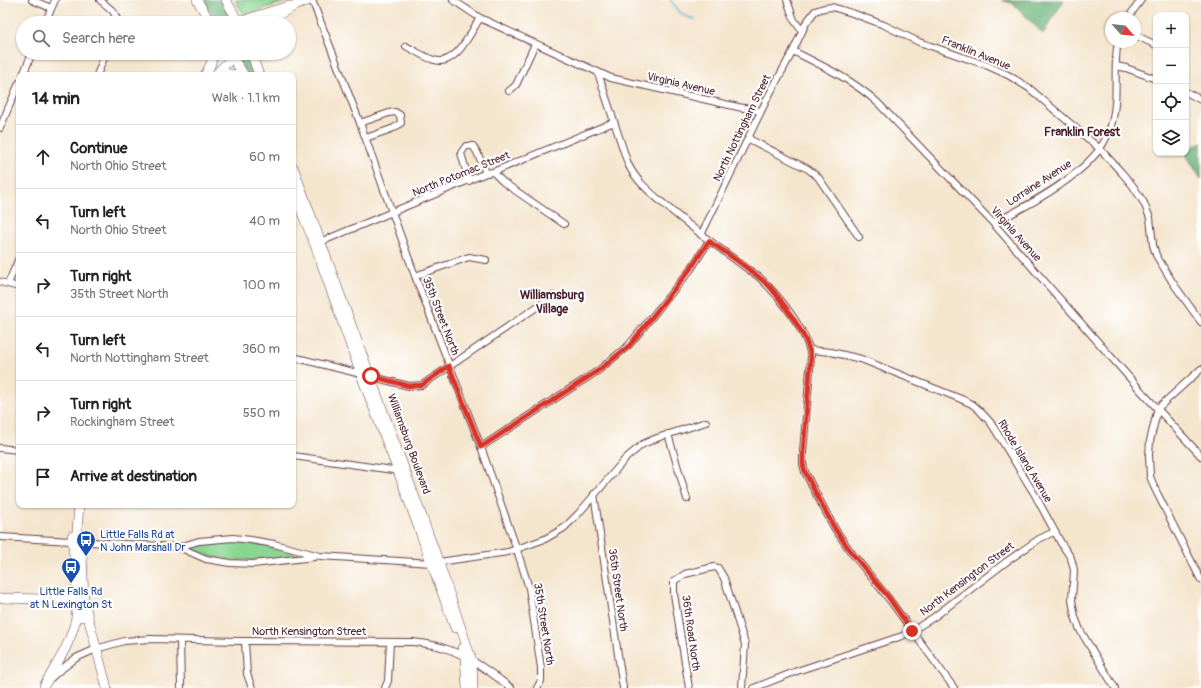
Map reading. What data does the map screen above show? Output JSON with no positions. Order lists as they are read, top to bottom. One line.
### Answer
{"streets":{"main road":["Williamsburg Boulevard"],"street":["Franklin Avenue","Virginia Avenue","North Nottingham Street","North Potomac Street","Lorraine Avenue","35th Street North","Rhode Island Avenue","North Kensington Street","36th Street North","36th Road North"]},"crossings":[["Franklin Avenue","North Nottingham Street"],["Franklin Avenue","Lorraine Avenue"],["Virginia Avenue","North Nottingham Street"],["Virginia Avenue","Lorraine Avenue"],["North Potomac Street","35th Street North"],["North Potomac Street","Williamsburg Boulevard"],["Williamsburg Boulevard","North Kensington Street"],["Rhode Island Avenue","North Kensington Street"]],"districts":["Franklin Forest","Williamsburg Village"],"places":{"bus stop":["Little Falls Rd at N John Marshall Dr","Little Falls Rd at N Lexington St"]},"north":"bottom right","page":{"map_buttons":["+","−"],"search":"Search here","heading":["14 min","Walk · 1.1 km"],"list":[["Continue","North Ohio Street","60 m"],["Turn left","North Ohio Street","40 m"],["Turn right","35th Street North","100 m"],["Turn left","North Nottingham Street","360 m"],["Turn right","Rockingham Street","550 m"],"Arrive at destination"]}}
